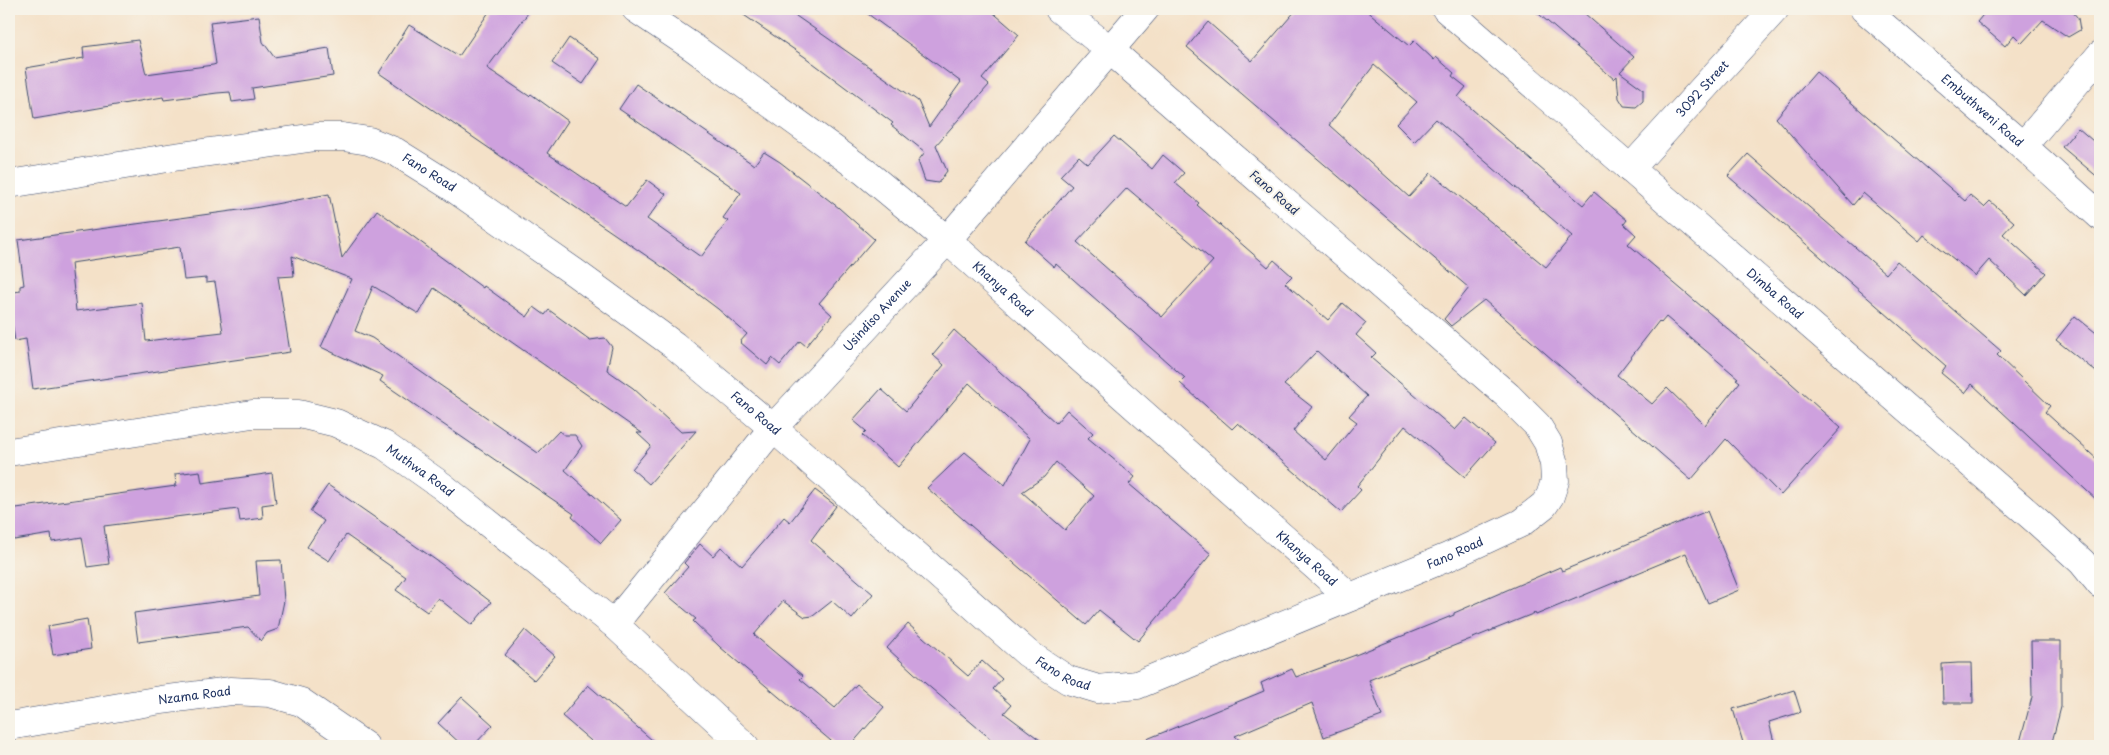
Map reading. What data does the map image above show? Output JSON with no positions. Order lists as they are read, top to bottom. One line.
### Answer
{"streets":{"street":["3092 Street","Embuthweni Road","Fano Road","Khanya Road","Dimba Road","Usindiso Avenue","Muthwa Road","Nzama Road"]},"crossings":[["3092 Street","Dimba Road"],["Fano Road","Khanya Road"],["Fano Road","Usindiso Avenue"],["Khanya Road","Usindiso Avenue"],["Usindiso Avenue","Muthwa Road"]]}
